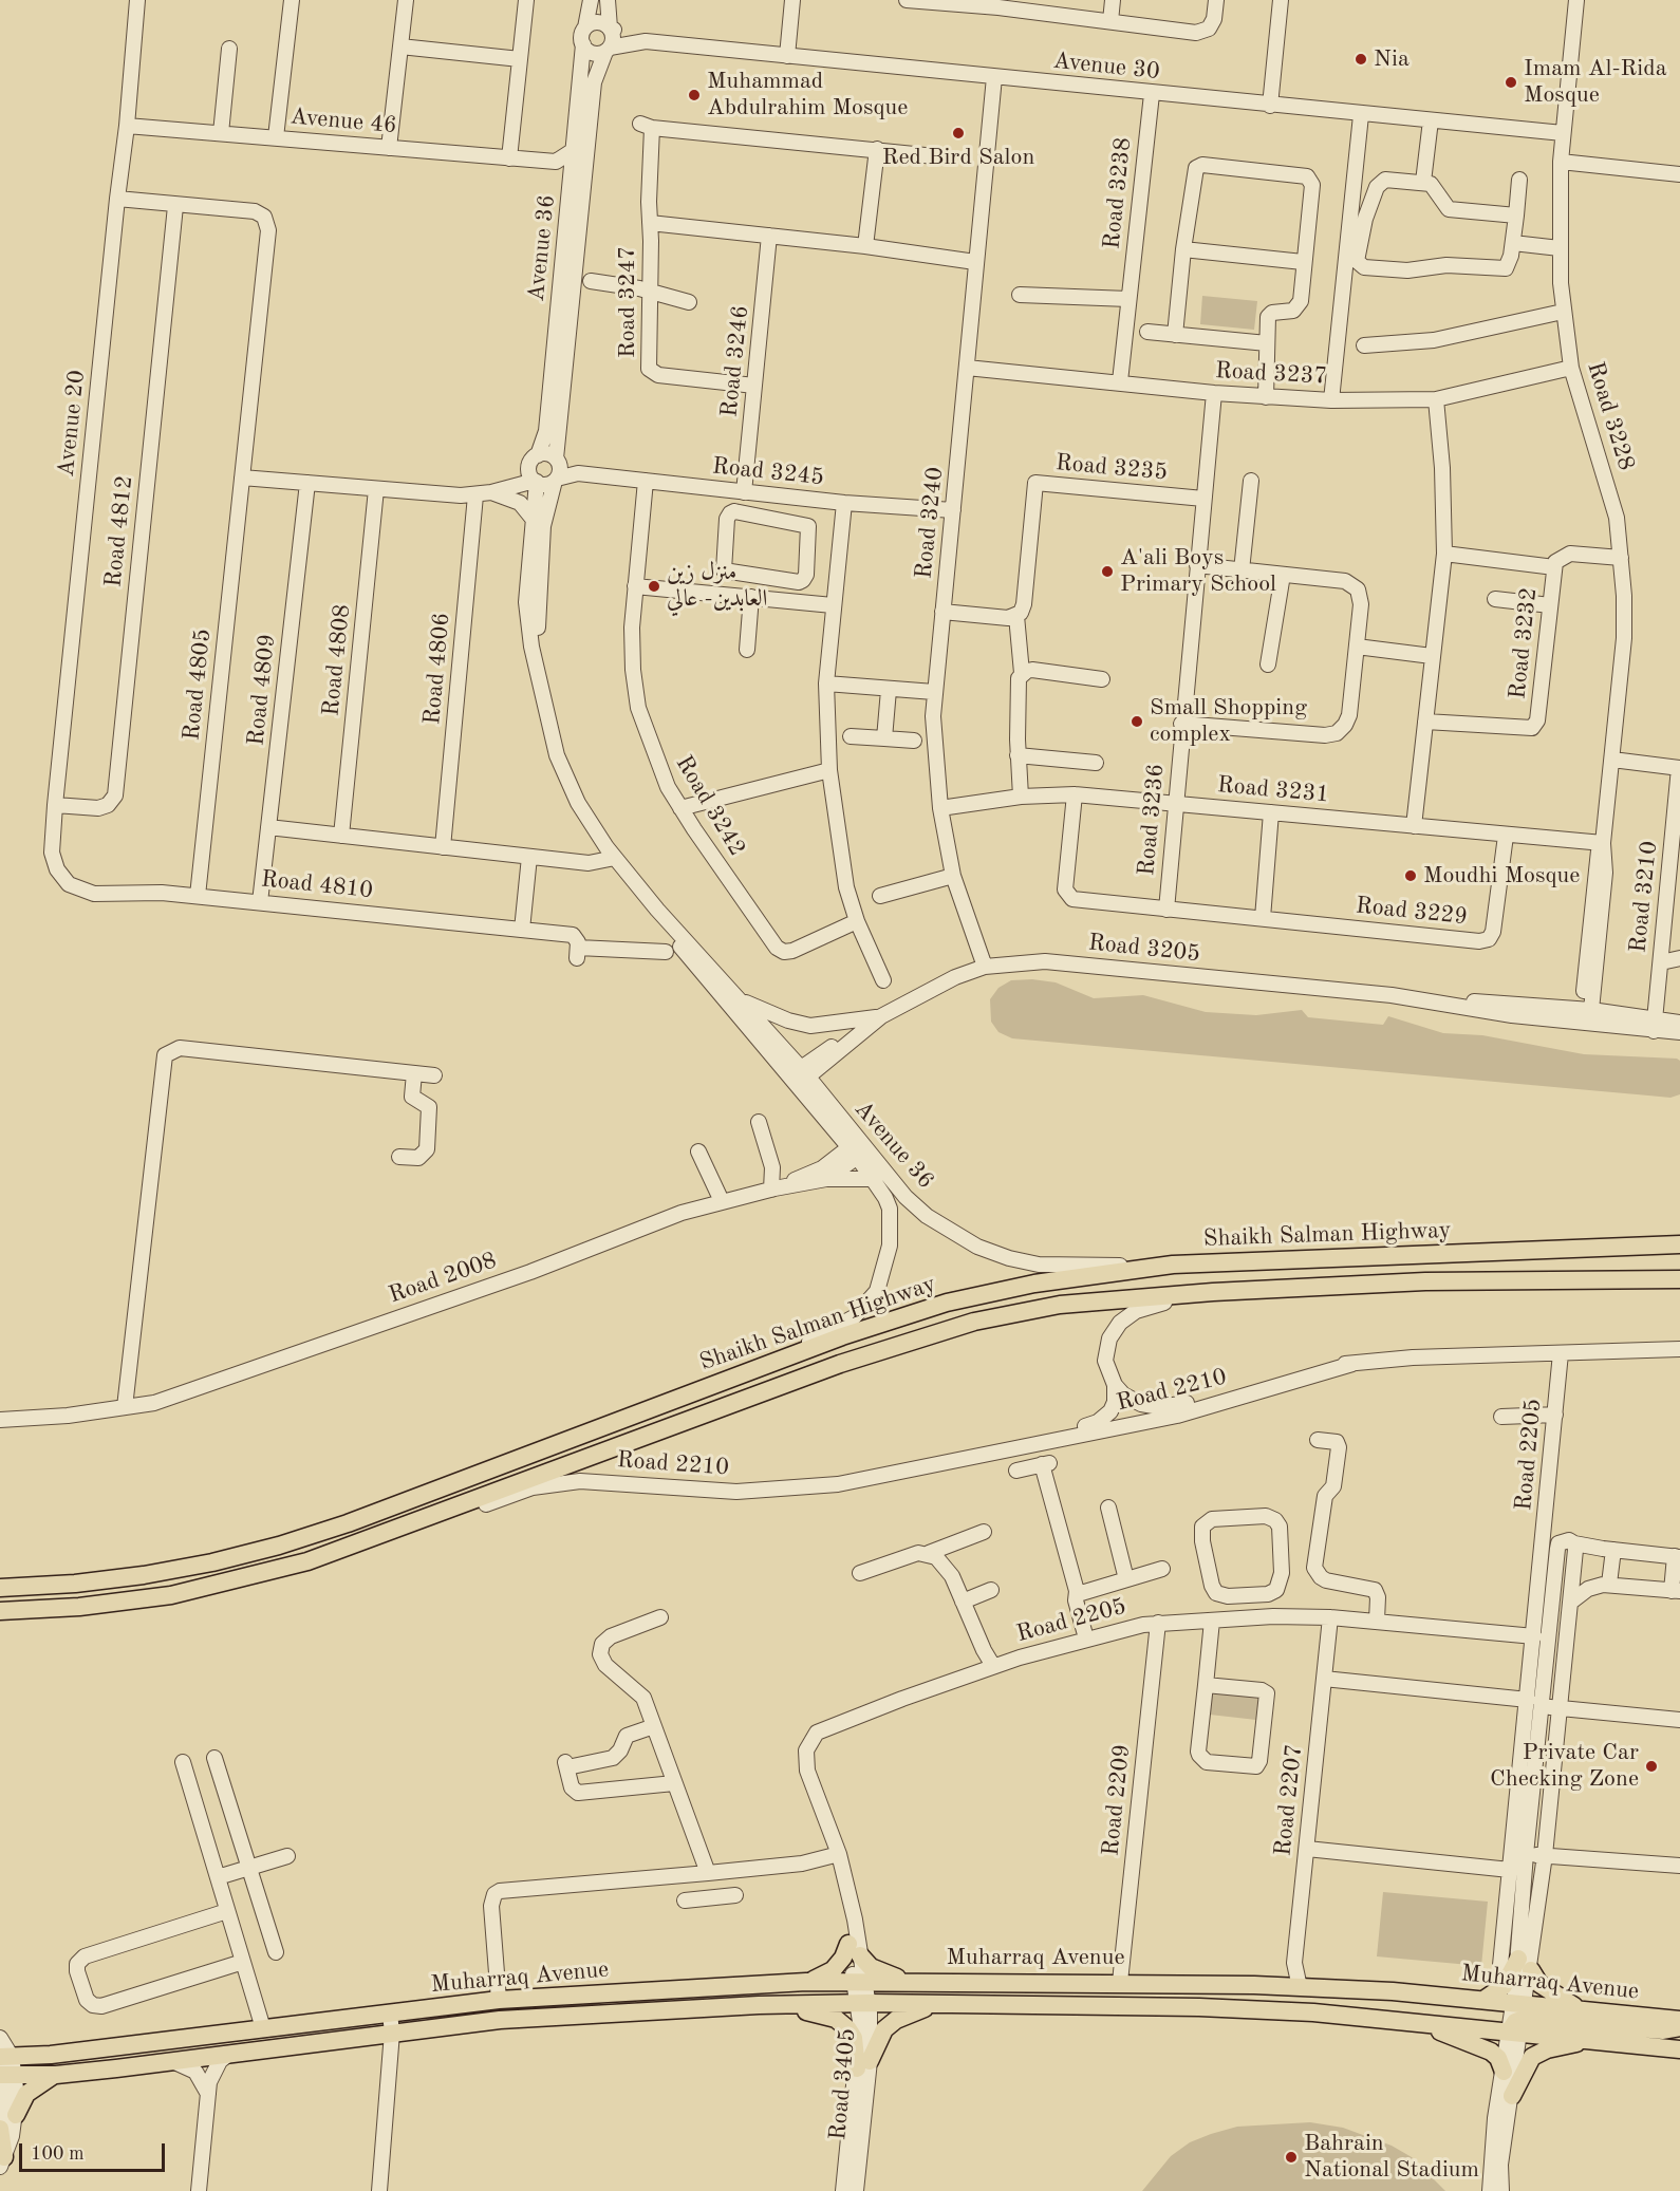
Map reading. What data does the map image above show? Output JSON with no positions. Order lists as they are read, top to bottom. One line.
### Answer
{"streets":{"main road":["Shaikh Salman Highway","Muharraq Avenue"],"street":["Avenue 30","Avenue 46","Road 3238","Avenue 36","Road 3247","Road 3246","Road 3237","Road 3228","Avenue 20","Road 3235","Road 3245","Road 3240","Road 4812","Road 3232","Road 4808","Road 4806","Road 4805","Road 4809","Road 3231","Road 3242","Road 3236","Road 4810","Road 3210","Road 3229","Road 3205","Road 2008","Road 2210","Road 2205","Road 2209","Road 2207","Road 3405"]},"crossings":[["Avenue 30","Road 3238"],["Avenue 30","Avenue 36"],["Avenue 30","Road 3228"],["Avenue 30","Road 3240"],["Avenue 46","Avenue 20"],["Road 3238","Road 3237"],["Avenue 36","Road 3245"],["Avenue 36","Road 3205"],["Avenue 36","Shaikh Salman Highway"],["Avenue 36","Road 2008"],["Road 3247","Road 3246"],["Road 3246","Road 3245"],["Road 3237","Road 3228"],["Road 3237","Road 3240"],["Road 3237","Road 3236"],["Road 3228","Road 3232"],["Road 3228","Road 3231"],["Road 3228","Road 3210"],["Road 3228","Road 3205"],["Avenue 20","Road 4812"],["Avenue 20","Road 4810"],["Road 3235","Road 3236"],["Road 3245","Road 3240"],["Road 3245","Road 3242"],["Road 3240","Road 3231"],["Road 3240","Road 3205"],["Road 4812","Road 4805"],["Road 4805","Road 4810"],["Road 4809","Road 4810"],["Road 3231","Road 3236"],["Road 3231","Road 3229"],["Road 3236","Road 3229"],["Road 3210","Road 3205"],["Shaikh Salman Highway","Road 2210"],["Road 2210","Road 2205"],["Road 2205","Road 2209"],["Road 2205","Road 2207"],["Road 2205","Muharraq Avenue"],["Road 2205","Road 3405"],["Road 2209","Muharraq Avenue"],["Road 2207","Muharraq Avenue"],["Muharraq Avenue","Road 3405"]],"places":["Nia","Imam Al-Rida Mosque","Muhammad Abdulrahim Mosque","Red Bird Salon","A'ali Boys Primary School","منزل زين العابدين- عالي","Small Shopping complex","Moudhi Mosque","Private Car Checking Zone","Bahrain National Stadium"],"scale_bar":"100 m"}
